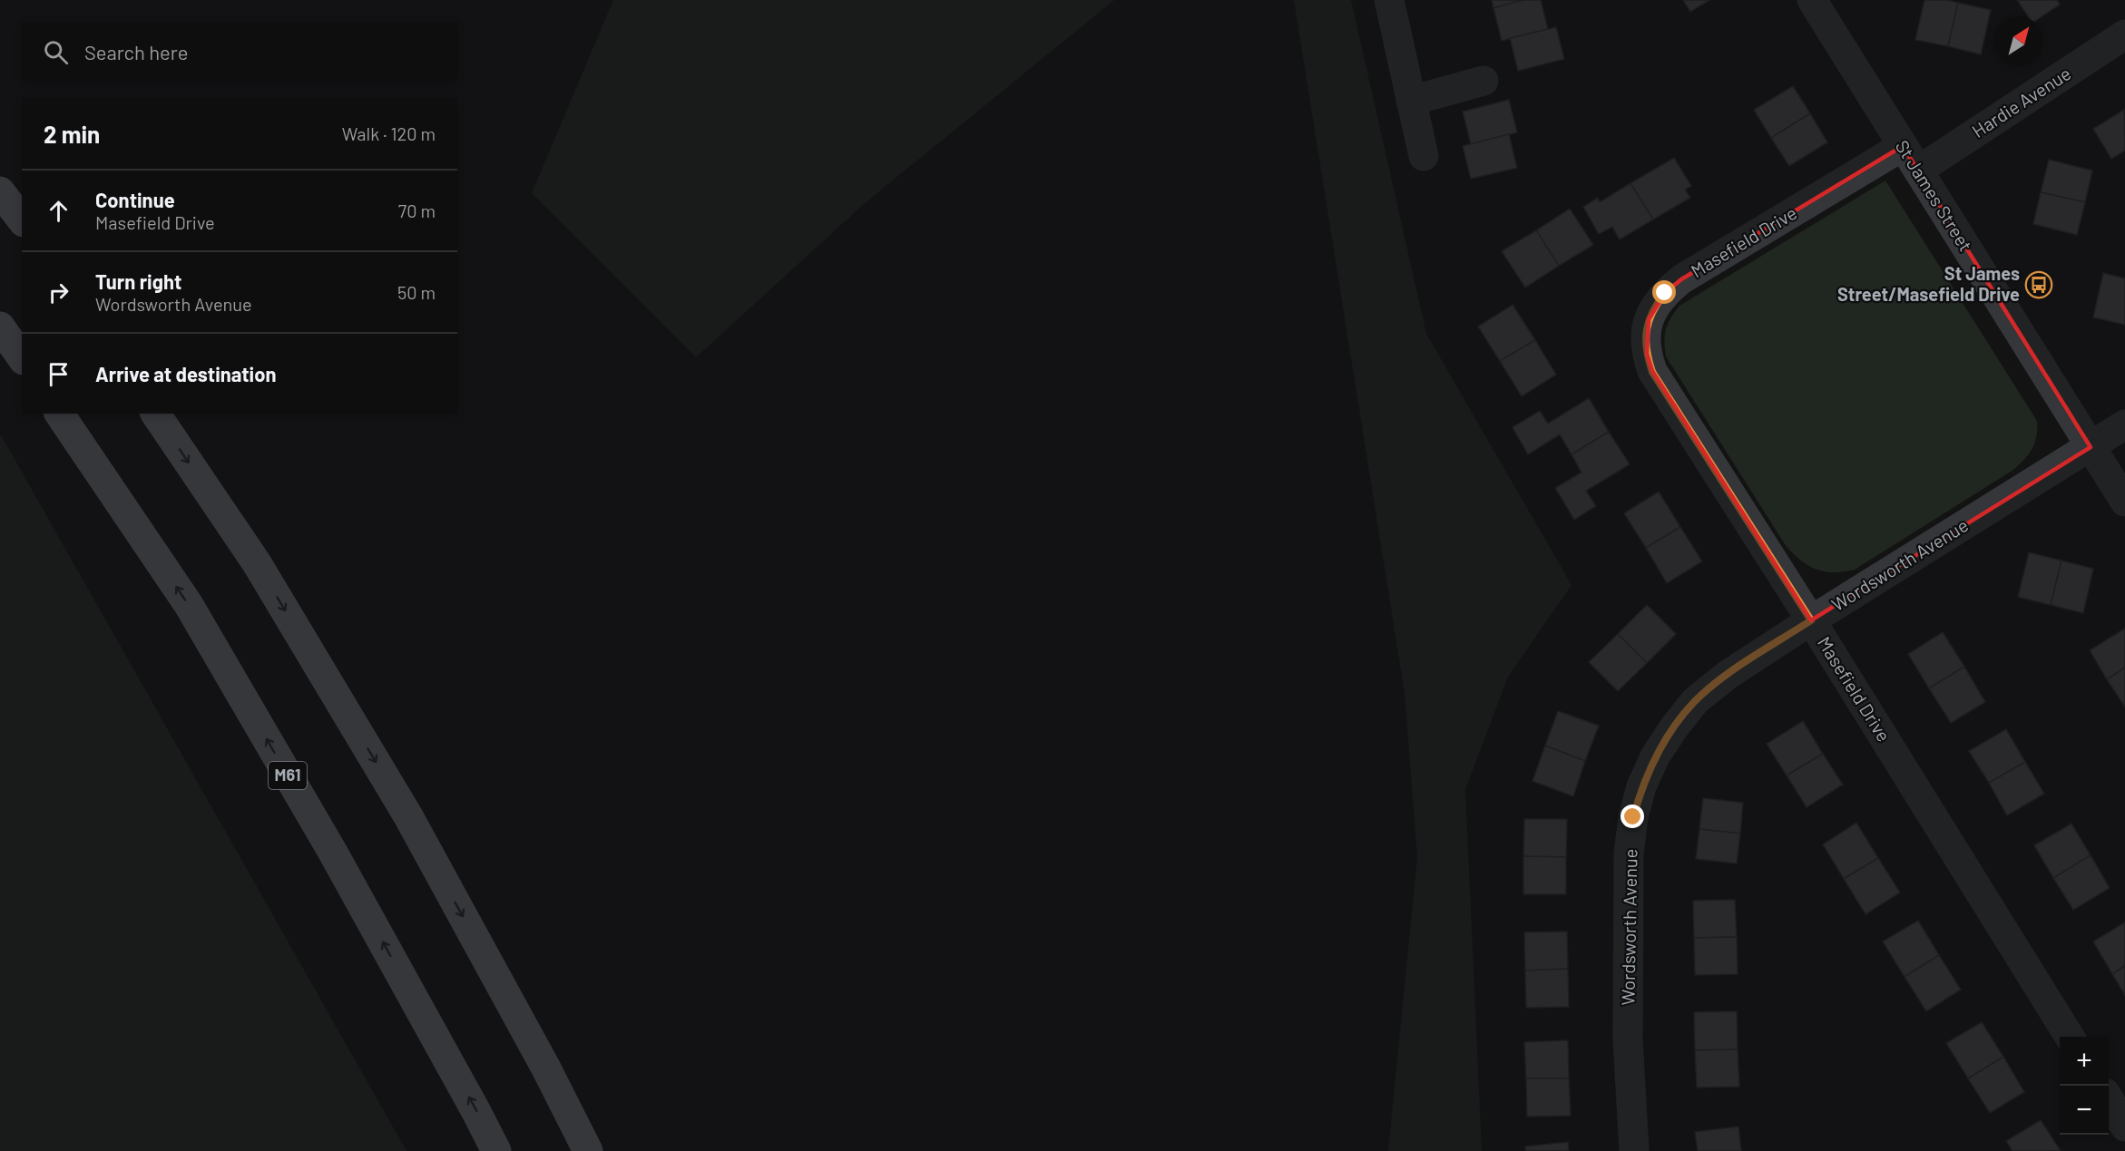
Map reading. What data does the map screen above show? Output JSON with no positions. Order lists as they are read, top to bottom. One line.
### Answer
{"streets":{"highway":["M61"],"street":["Hardie Avenue","St James Street","Masefield Drive","Wordsworth Avenue"]},"crossings":[["Hardie Avenue","St James Street"],["Hardie Avenue","Masefield Drive"],["St James Street","Masefield Drive"],["St James Street","Wordsworth Avenue"],["Masefield Drive","Wordsworth Avenue"]],"places":{"bus stop":["St James Street/Masefield Drive"]},"north":"top right","page":{"search":"Search here","heading":["2 min","Walk · 120 m"],"list":[["Continue","Masefield Drive","70 m"],["Turn right","Wordsworth Avenue","50 m"],"Arrive at destination"],"map_buttons":["+","−"]}}
